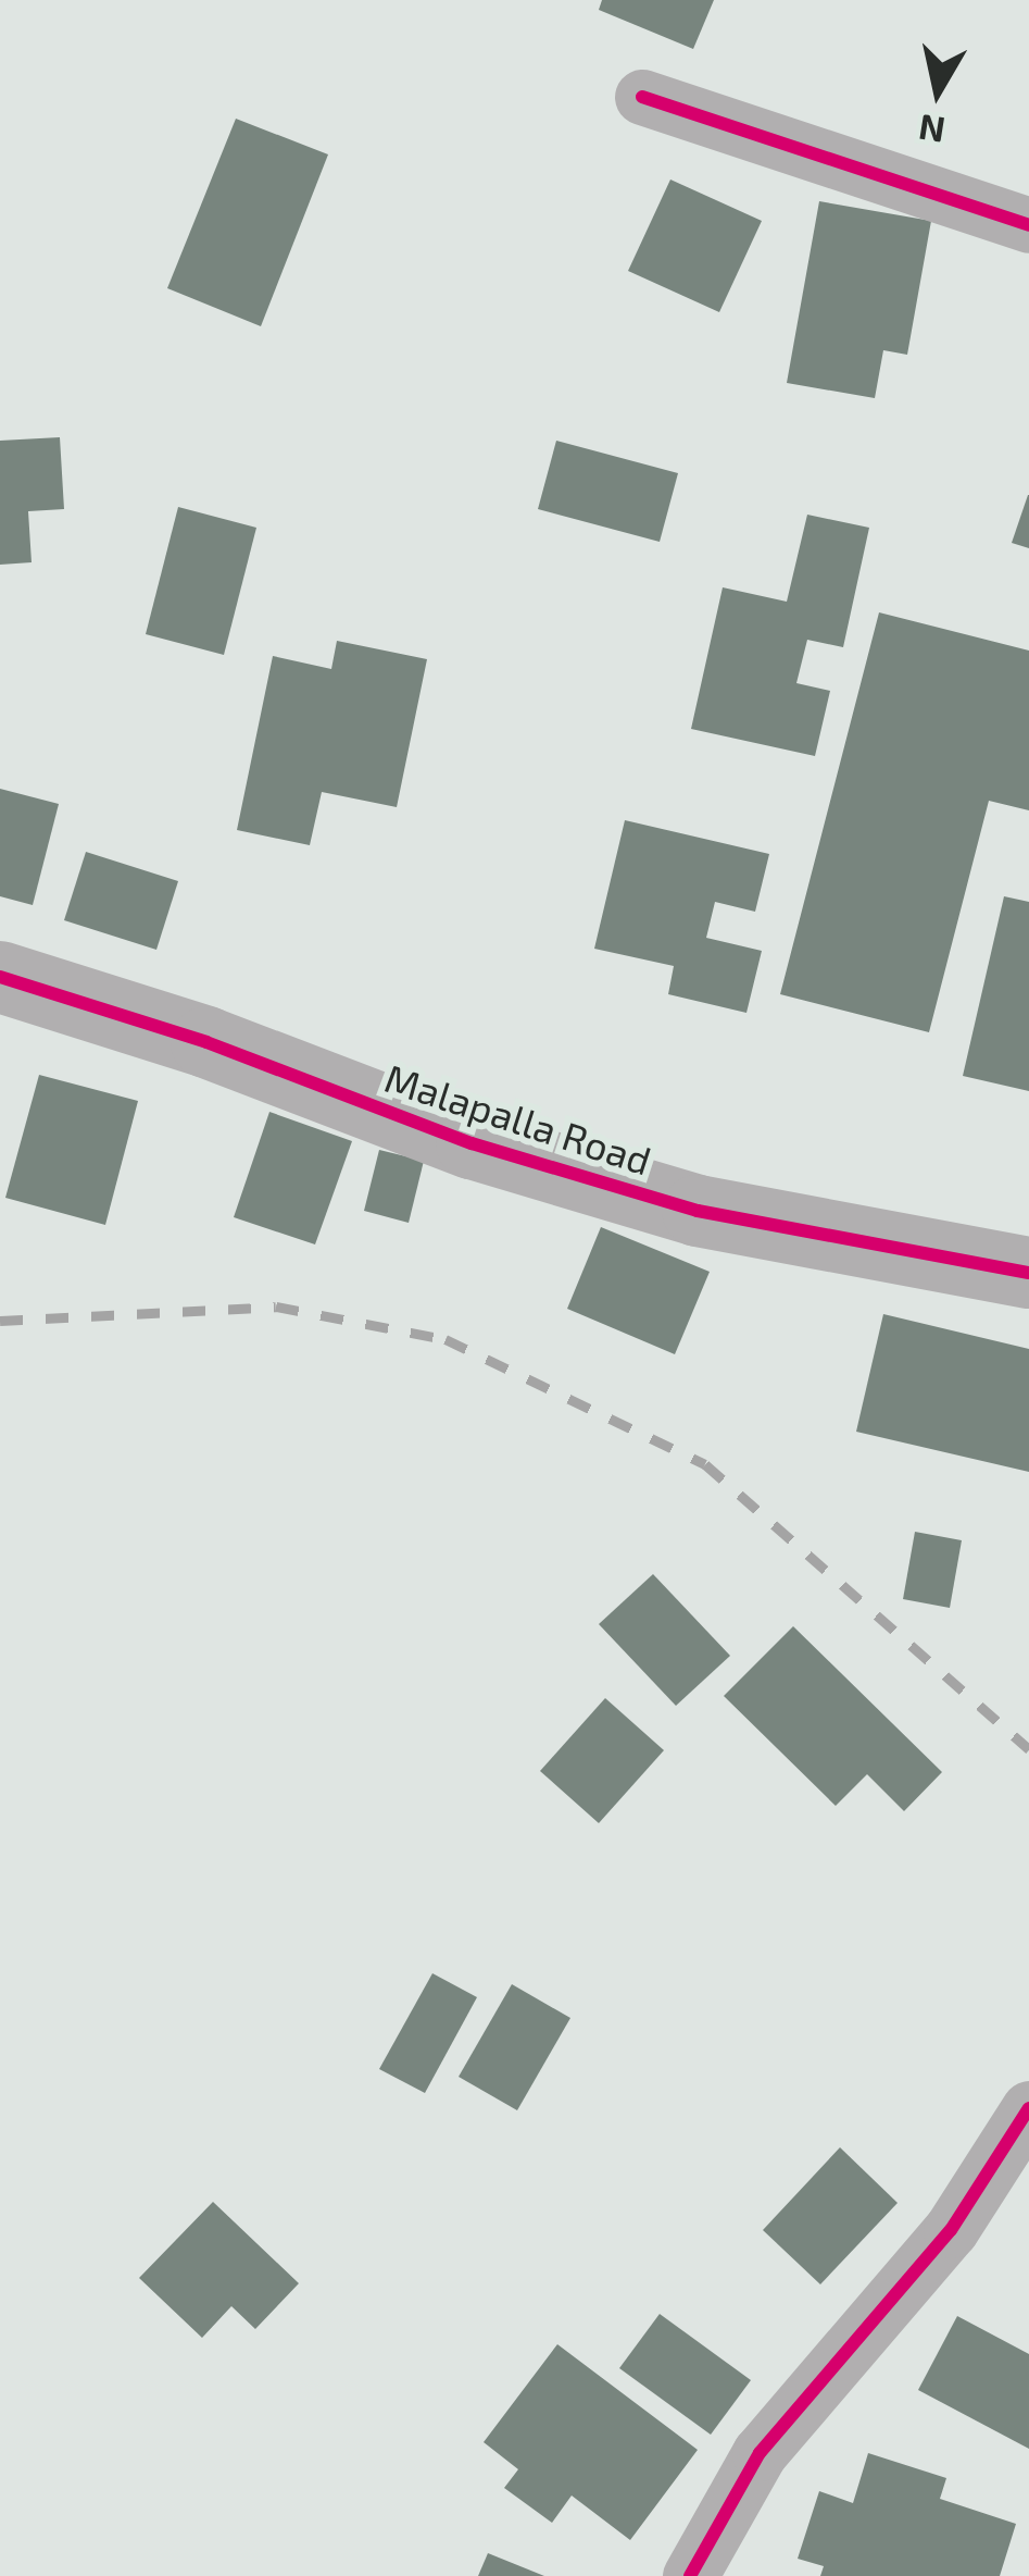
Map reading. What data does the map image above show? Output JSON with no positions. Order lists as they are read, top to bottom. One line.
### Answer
{"streets":{"street":["Malapalla Road"]},"north":"bottom"}
